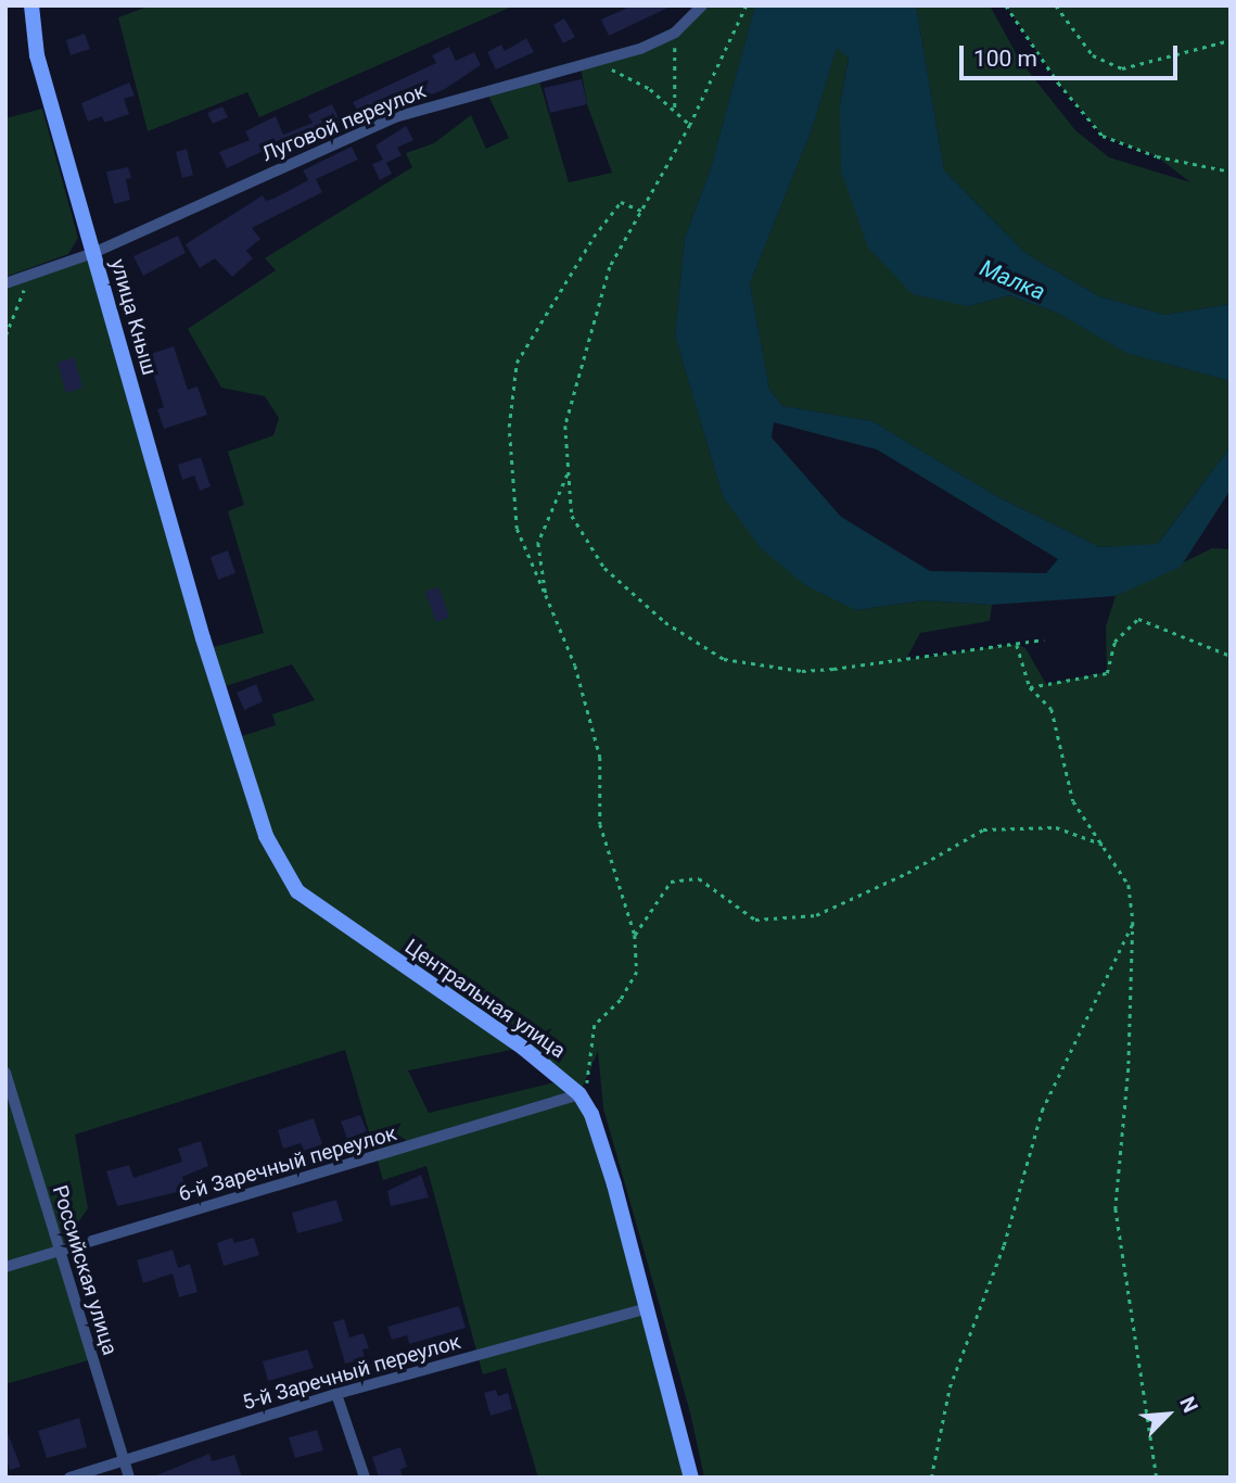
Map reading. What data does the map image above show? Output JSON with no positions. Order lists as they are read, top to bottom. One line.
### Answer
{"streets":{"street":["Луговой переулок","улица Кныш","Центральная улица","6-й Заречный переулок","Российская улица","5-й Заречный переулок"]},"crossings":[["Луговой переулок","улица Кныш"],["улица Кныш","Центральная улица"],["Центральная улица","6-й Заречный переулок"],["Центральная улица","5-й Заречный переулок"],["6-й Заречный переулок","Российская улица"],["Российская улица","5-й Заречный переулок"]],"water":["Малка"],"scale_bar":"100 m","north":"top right"}
